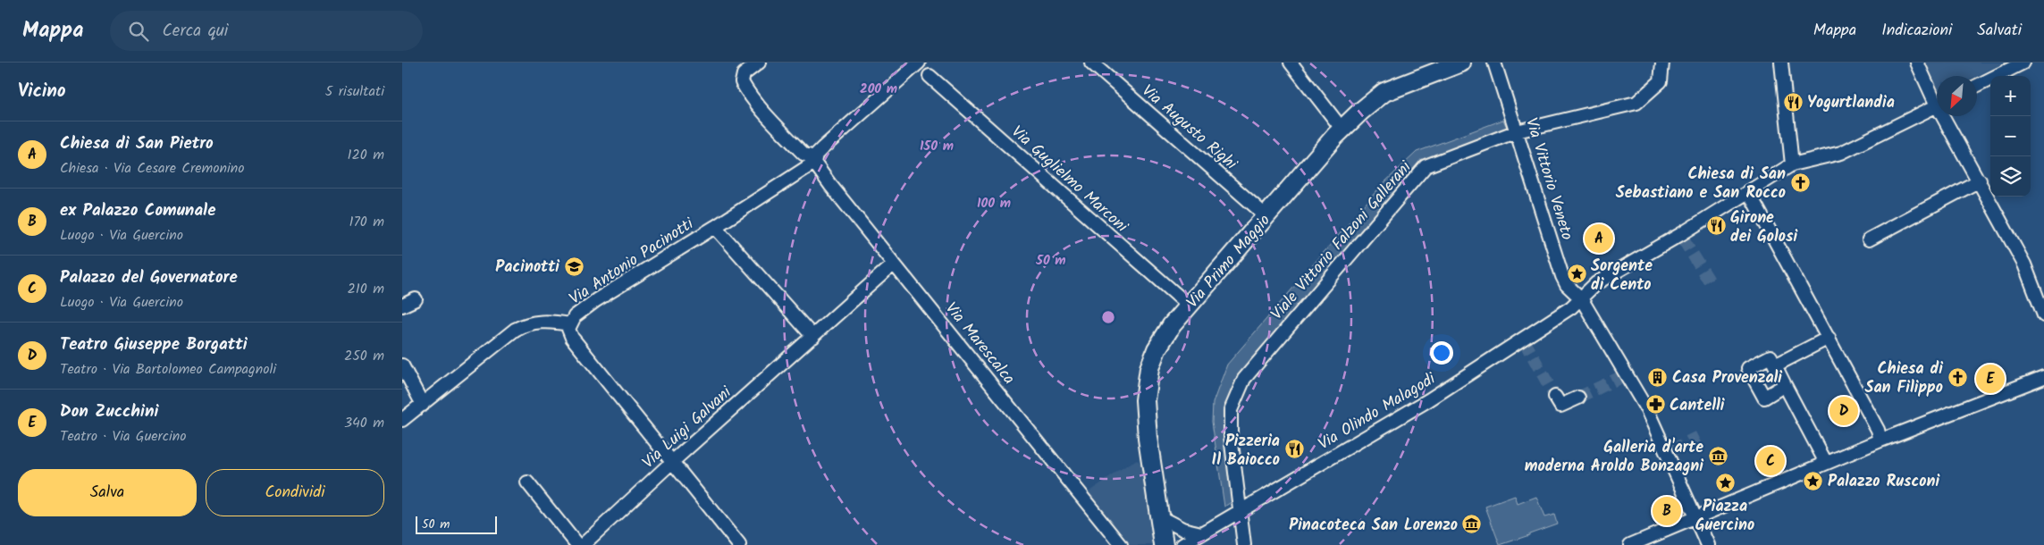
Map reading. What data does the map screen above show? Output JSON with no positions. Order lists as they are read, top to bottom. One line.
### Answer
{"streets":{"main road":["Via Primo Maggio"],"street":["Via Augusto Righi","Via Guglielmo Marconi","Via Vittorio Veneto","Viale Vittorio Falzoni Gallerani","Via Antonio Pacinotti","Via Marescalca","Via Olindo Malagodi","Via Luigi Galvani"]},"crossings":[["Via Augusto Righi","Via Primo Maggio"],["Via Guglielmo Marconi","Via Primo Maggio"],["Via Vittorio Veneto","Viale Vittorio Falzoni Gallerani"],["Via Vittorio Veneto","Via Olindo Malagodi"],["Viale Vittorio Falzoni Gallerani","Via Olindo Malagodi"],["Via Antonio Pacinotti","Via Marescalca"],["Via Antonio Pacinotti","Via Luigi Galvani"],["Via Marescalca","Via Luigi Galvani"]],"places":{"restaurant":["Yogurtlandia","Girone dei Golosi","Pizzeria Il Baiocco"],"church":["Chiesa di San Sebastiano e San Rocco","Chiesa di San Filippo"],"school or university":["Pacinotti"],"place":["Sorgente di Cento","Palazzo Rusconi","Piazza Guercino"],"building":["Casa Provenzali"],"pharmacy":["Cantelli"],"museum":["Galleria d'arte moderna Aroldo Bonzagni","Pinacoteca San Lorenzo"]},"scale_bar":"50 m","north":"bottom left","page":{"header":"Mappa","search":"Cerca qui","nav":["Mappa","Indicazioni","Salvati"],"heading":["Vicino","5 risultati"],"map_buttons":["+","−"],"list":[{"mark":"A","name":"Chiesa di San Pietro","note":"Chiesa · Via Cesare Cremonino","value":"120 m"},{"mark":"B","name":"ex Palazzo Comunale","note":"Luogo · Via Guercino","value":"170 m"},{"mark":"C","name":"Palazzo del Governatore","note":"Luogo · Via Guercino","value":"210 m"},{"mark":"D","name":"Teatro Giuseppe Borgatti","note":"Teatro · Via Bartolomeo Campagnoli","value":"250 m"},{"mark":"E","name":"Don Zucchini","note":"Teatro · Via Guercino","value":"340 m"}],"pins":["A","E","D","C","B"],"buttons":["Salva","Condividi"],"scale":"50 m"},"rings":["200 m","150 m","100 m","50 m"]}
